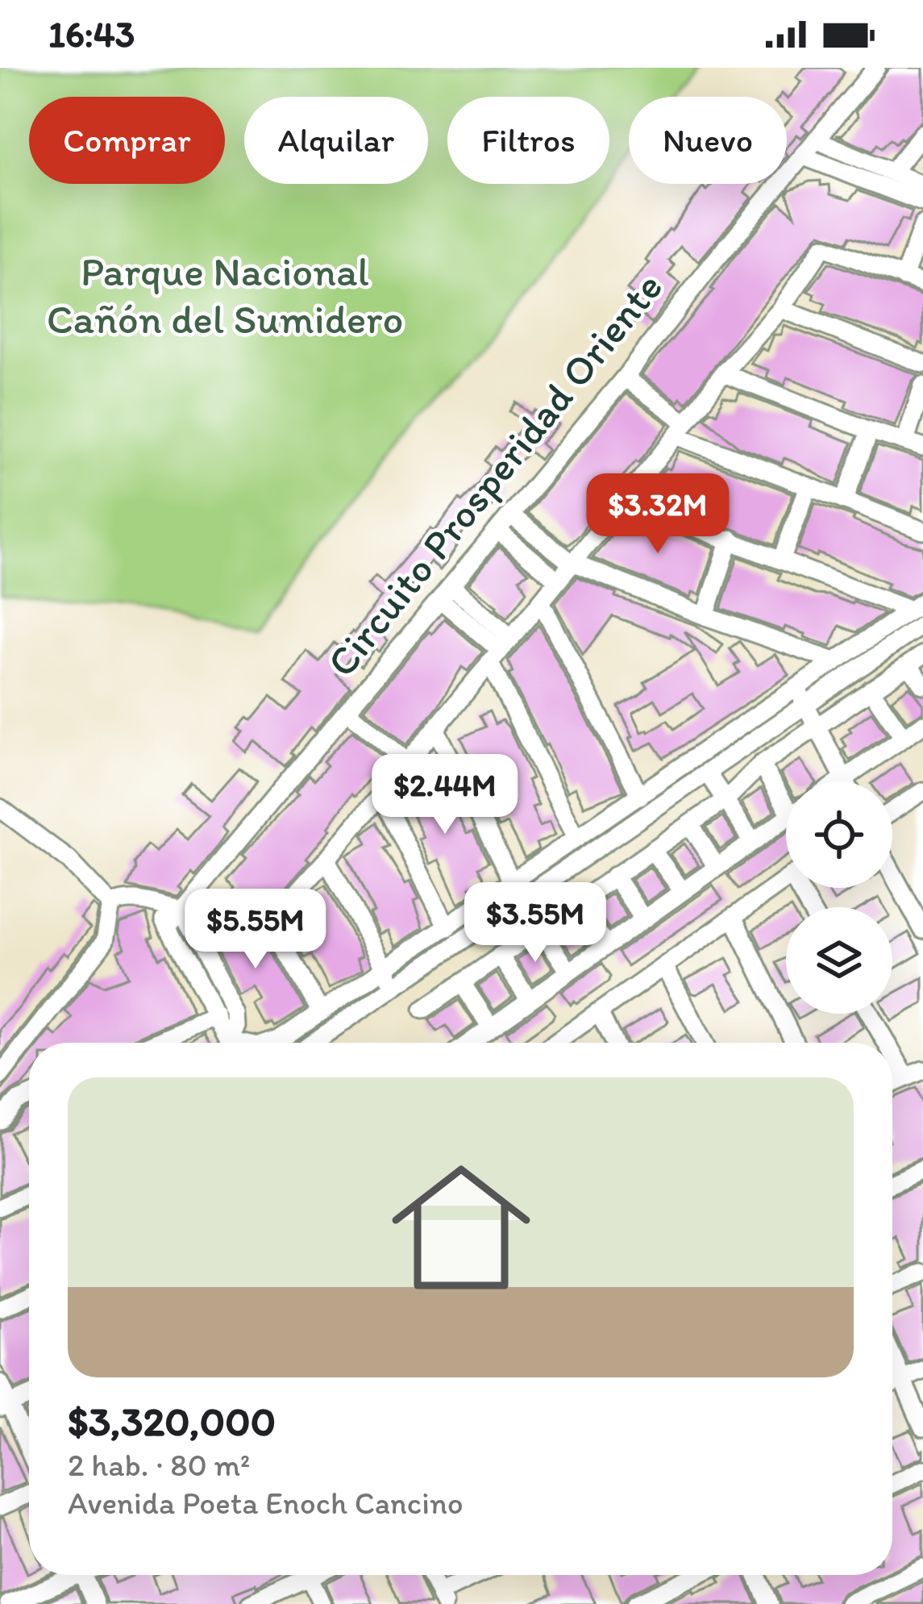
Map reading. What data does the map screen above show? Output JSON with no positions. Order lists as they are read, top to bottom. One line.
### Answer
{"streets":{"street":["Circuito Prosperidad Oriente"]},"parks":["Parque Nacional Cañón del Sumidero"],"page":{"status":"16:43","chip":["Comprar","Alquilar","Filtros","Nuevo"],"price":["$3.32M","$2.44M","$3.55M","$5.55M"],"list":[{"name":"$3,320,000","note":"2 hab. · 80 m² · Avenida Poeta Enoch Cancino"}]}}
